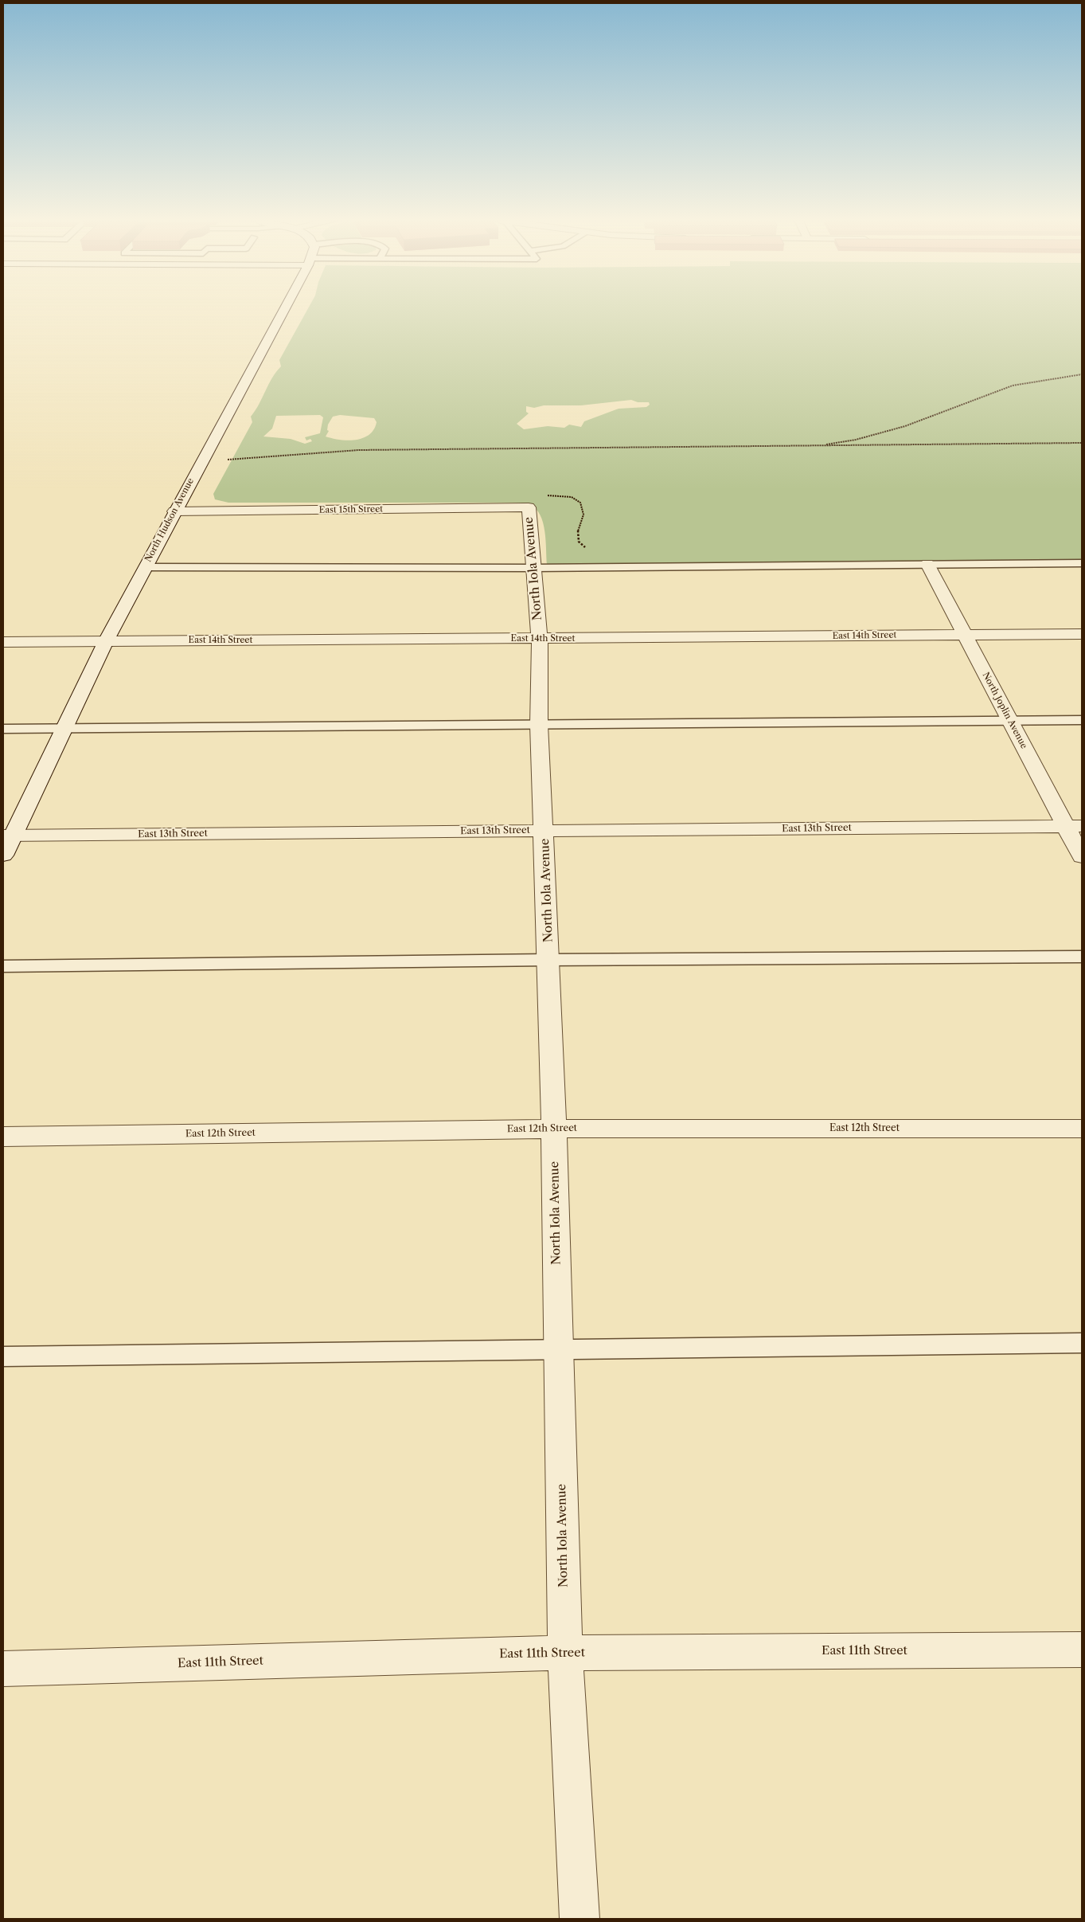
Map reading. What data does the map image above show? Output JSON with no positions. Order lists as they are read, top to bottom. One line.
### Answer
{"streets":{"street":["East 15th Street","North Hudson Avenue","North Iola Avenue","East 14th Street","North Joplin Avenue","East 13th Street","East 12th Street","East 11th Street"]},"crossings":[["East 15th Street","North Hudson Avenue"],["East 15th Street","North Iola Avenue"],["North Hudson Avenue","East 14th Street"],["North Hudson Avenue","East 13th Street"],["North Iola Avenue","East 14th Street"],["North Iola Avenue","East 13th Street"],["North Iola Avenue","East 12th Street"],["North Iola Avenue","East 11th Street"],["East 14th Street","North Joplin Avenue"],["North Joplin Avenue","East 13th Street"]]}
